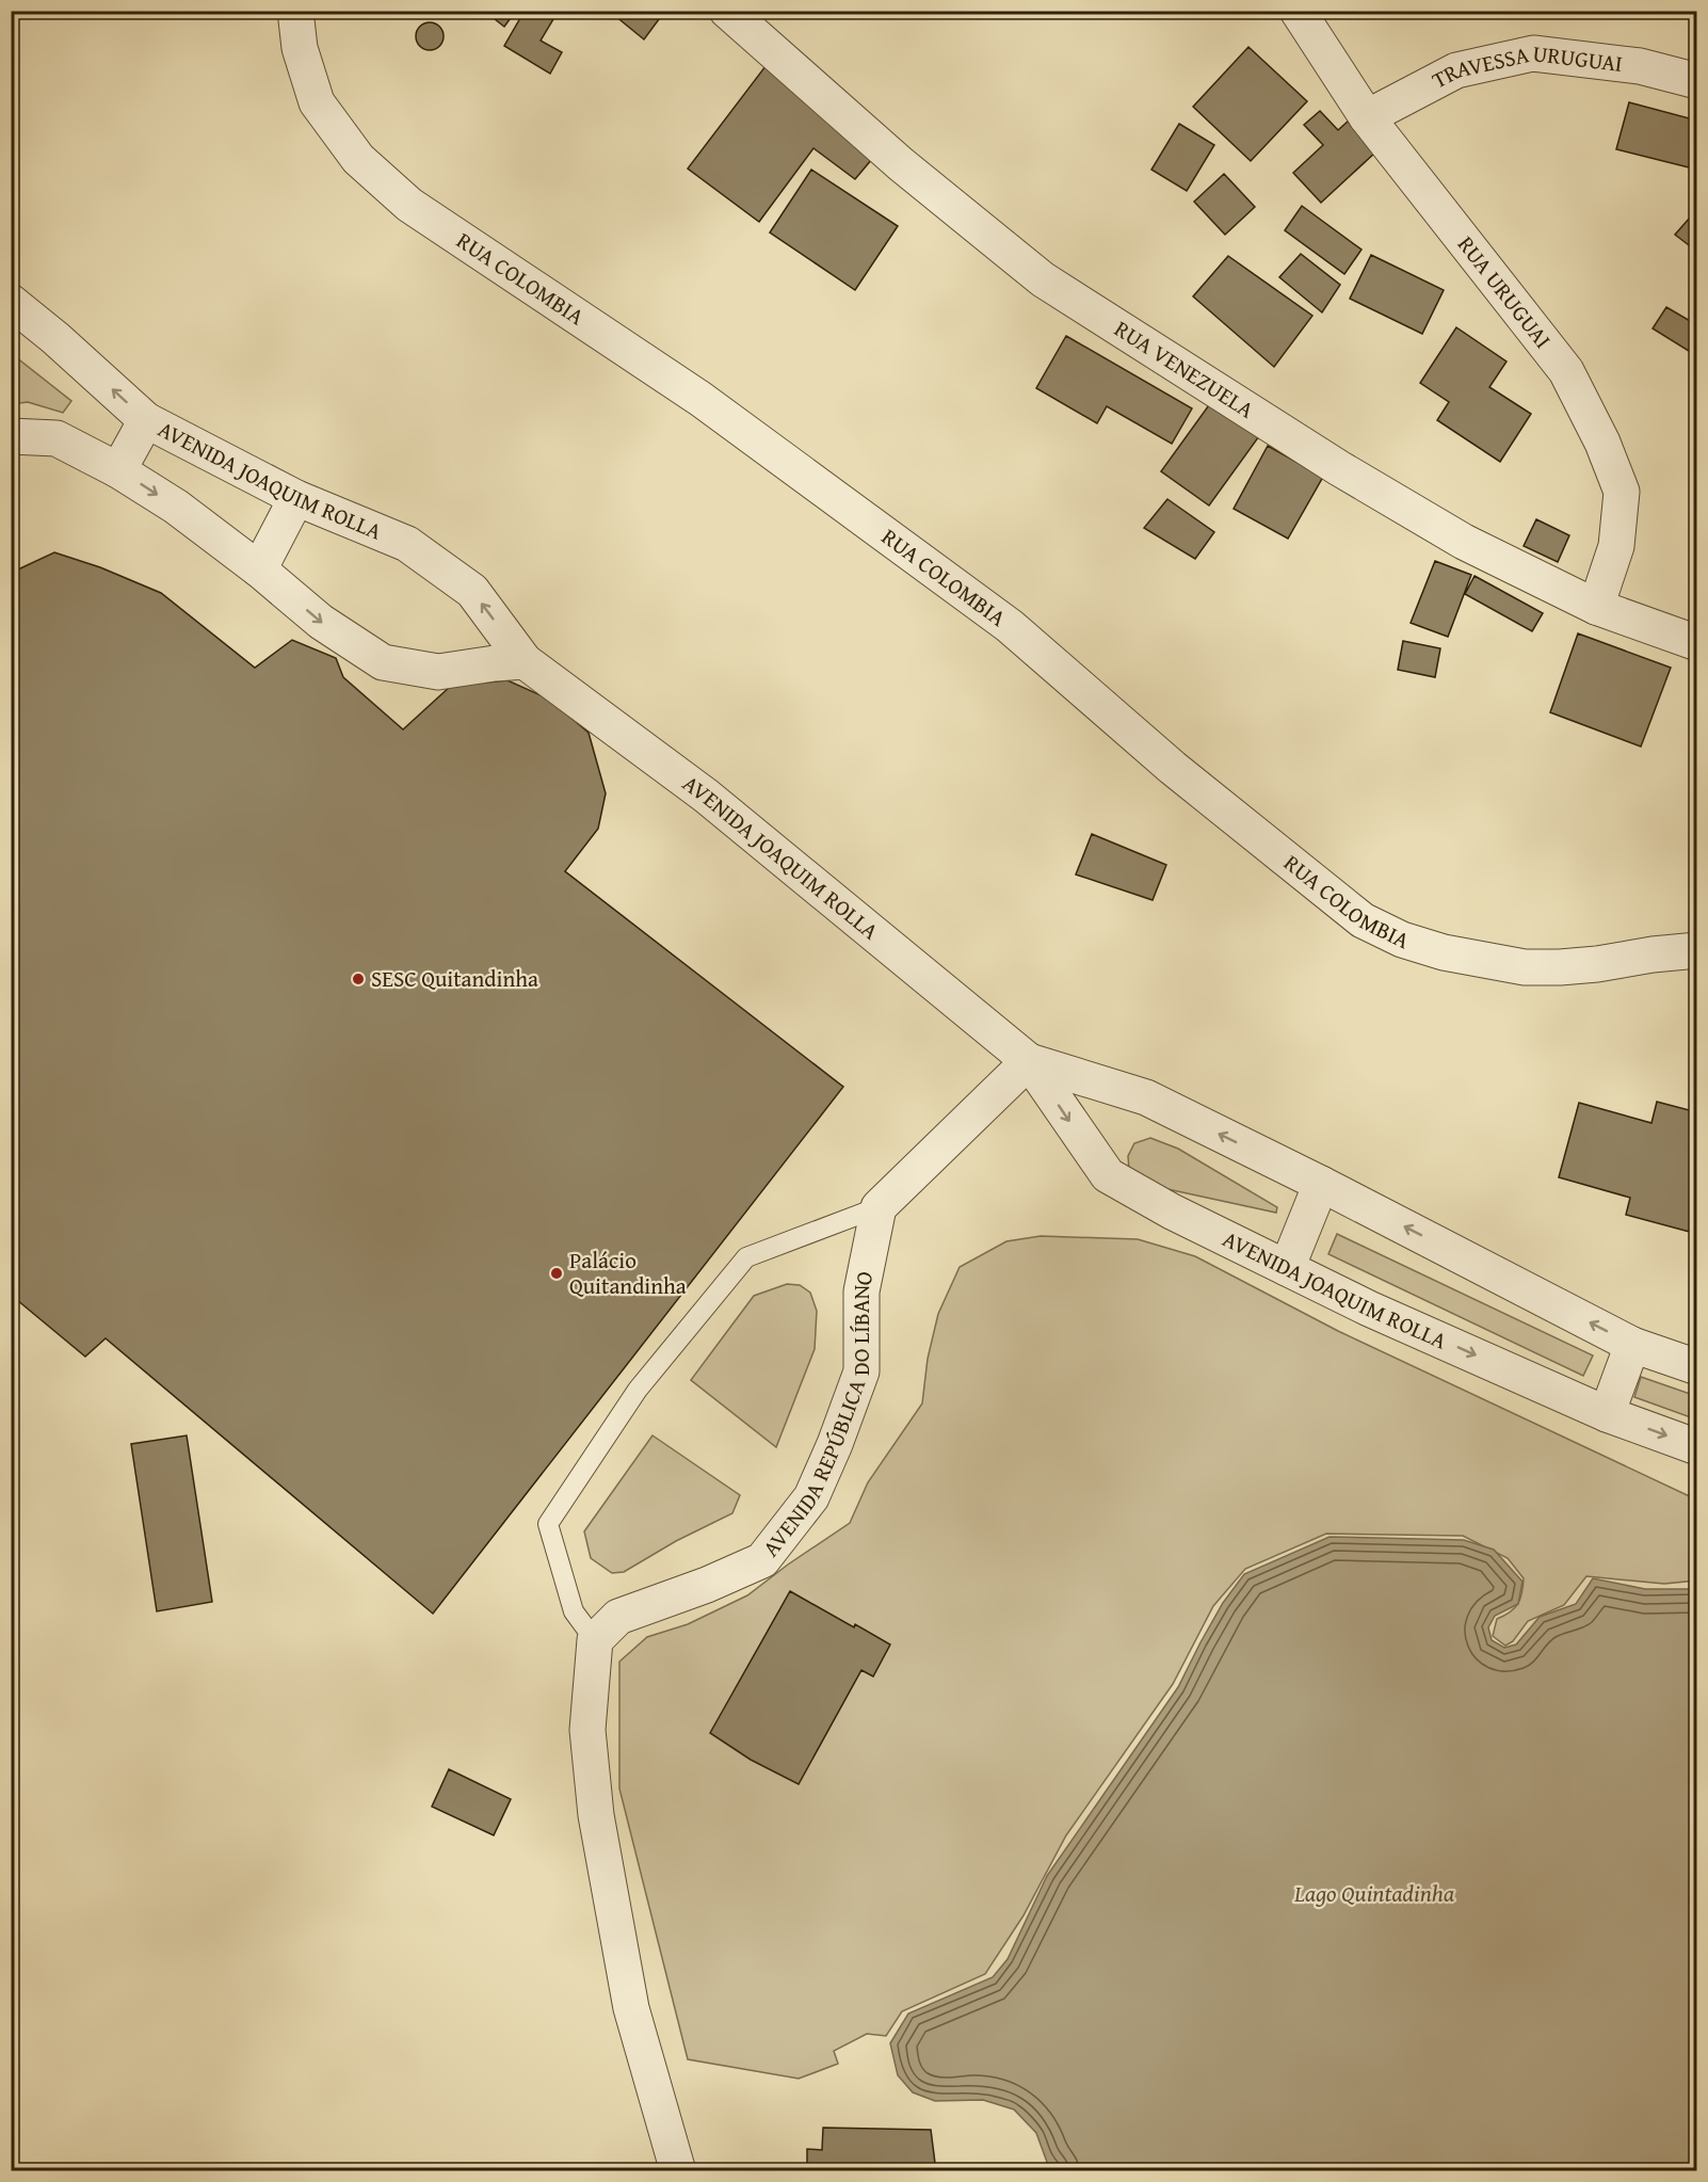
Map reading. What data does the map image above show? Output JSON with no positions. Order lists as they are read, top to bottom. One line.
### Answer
{"streets":{"street":["TRAVESSA URUGUAI","RUA COLOMBIA","RUA URUGUAI","RUA VENEZUELA","AVENIDA JOAQUIM ROLLA","AVENIDA REPÚBLICA DO LÍBANO"]},"crossings":[["TRAVESSA URUGUAI","RUA URUGUAI"],["RUA URUGUAI","RUA VENEZUELA"]],"water":["Lago Quintadinha"],"places":["SESC Quitandinha","Palácio Quitandinha"]}
